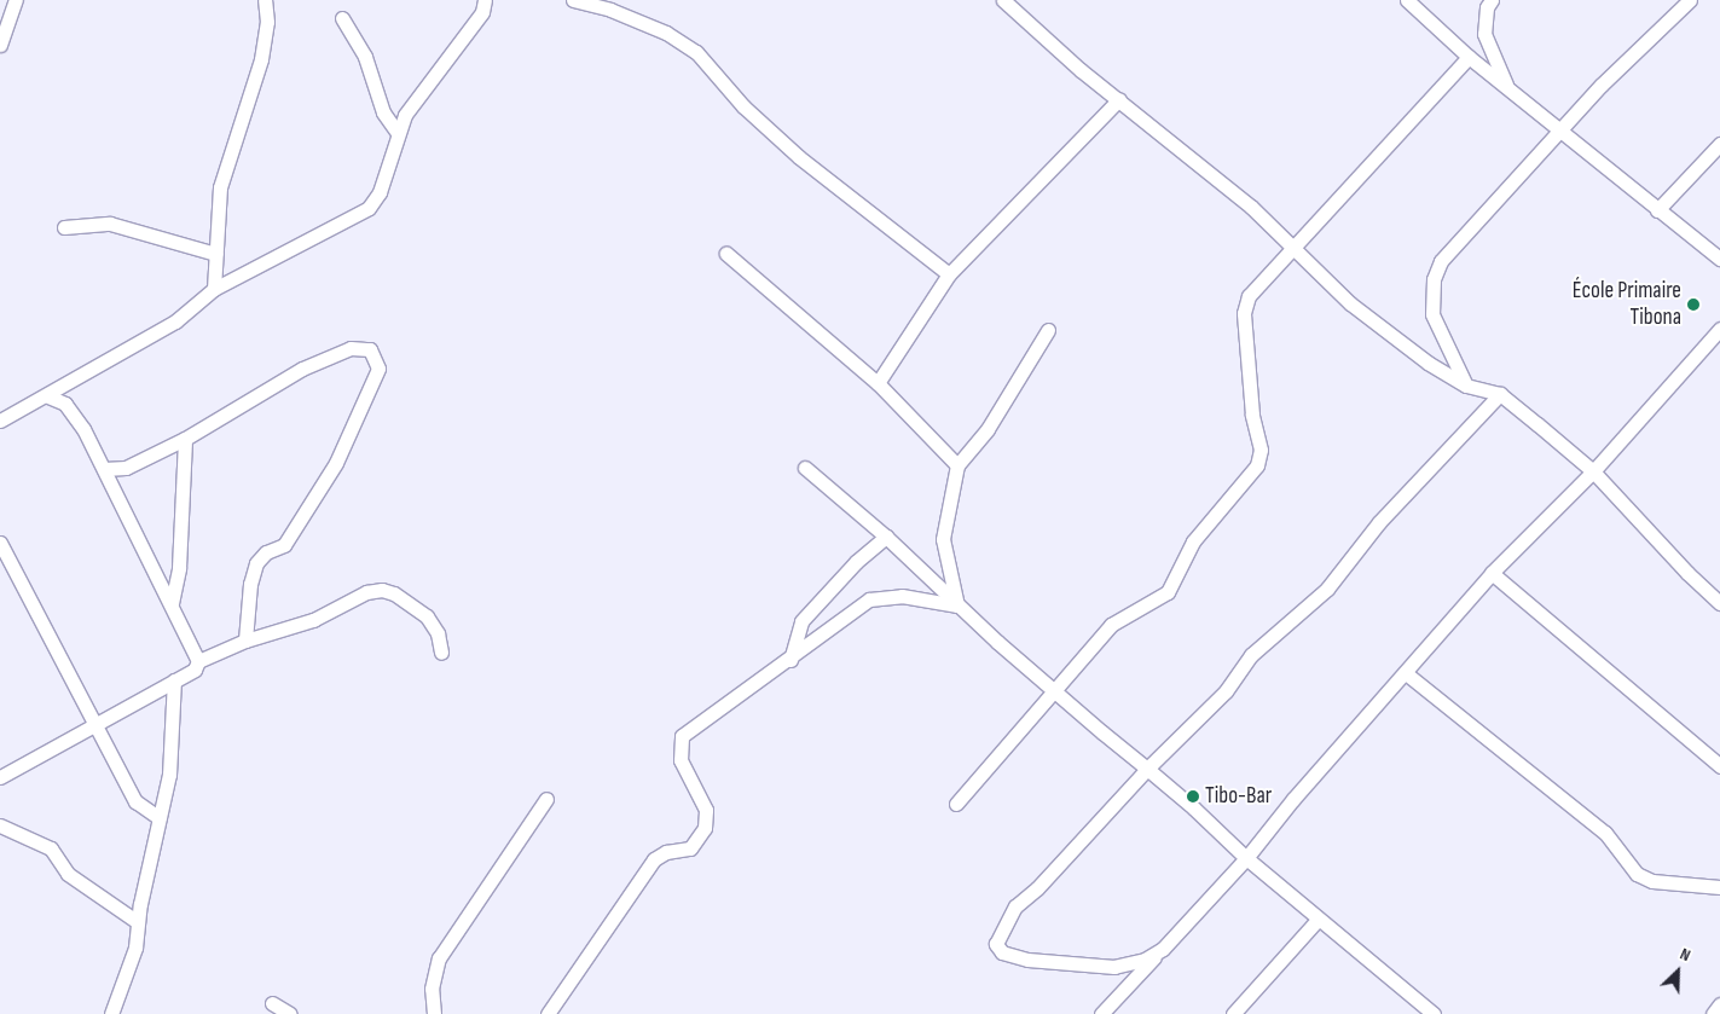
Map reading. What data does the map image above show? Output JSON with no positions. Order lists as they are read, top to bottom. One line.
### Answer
{"places":["École Primaire Tibona","Tibo-Bar"],"north":"top right"}
